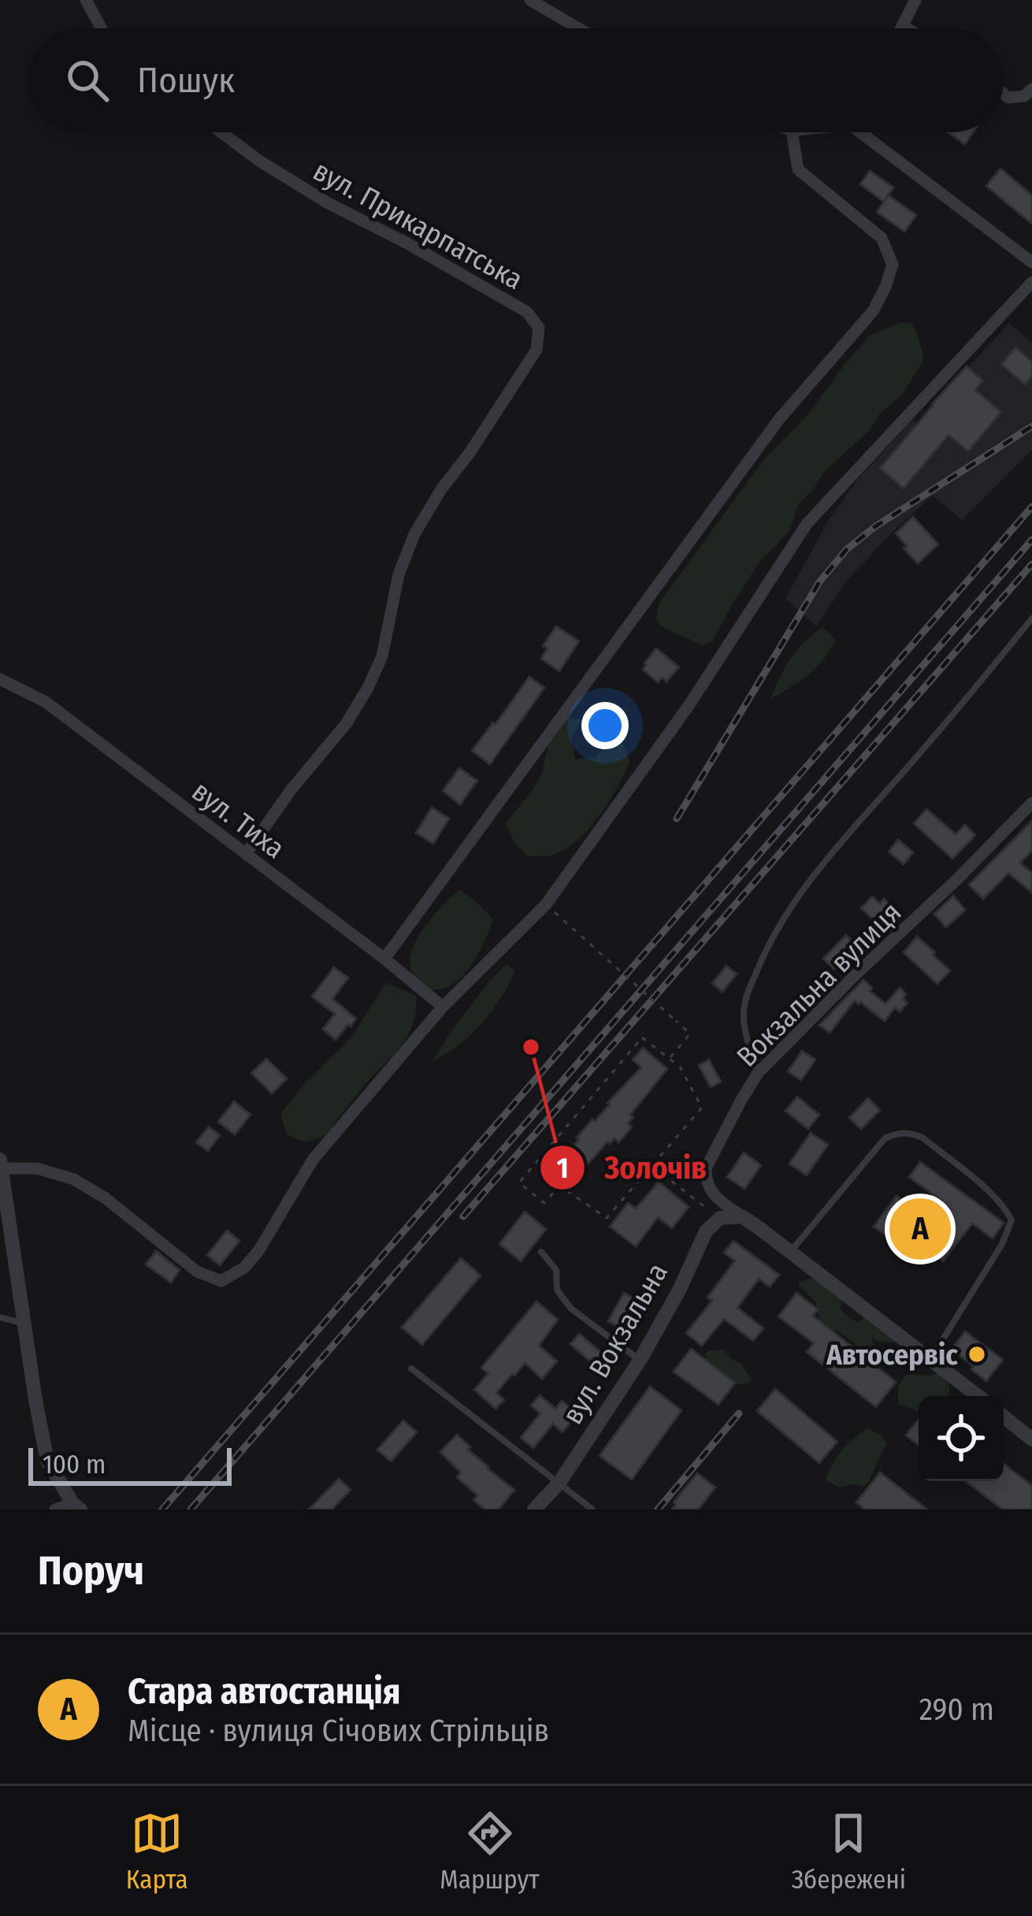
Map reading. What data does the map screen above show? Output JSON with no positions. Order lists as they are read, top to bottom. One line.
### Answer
{"streets":{"street":["вул. Прикарпатська","вул. Тиха","Вокзальна вулиця","вул. Вокзальна"]},"crossings":[["вул. Прикарпатська","вул. Тиха"]],"places":["Золочів","Автосервіс"],"scale_bar":"100 m","page":{"search":"Пошук","pins":"A","scale":"100 m","heading":"Поруч","list":[{"mark":"A","name":"Стара автостанція","note":"Місце · вулиця Січових Стрільців","value":"290 m"}],"nav":["Карта","Маршрут","Збережені"]}}
